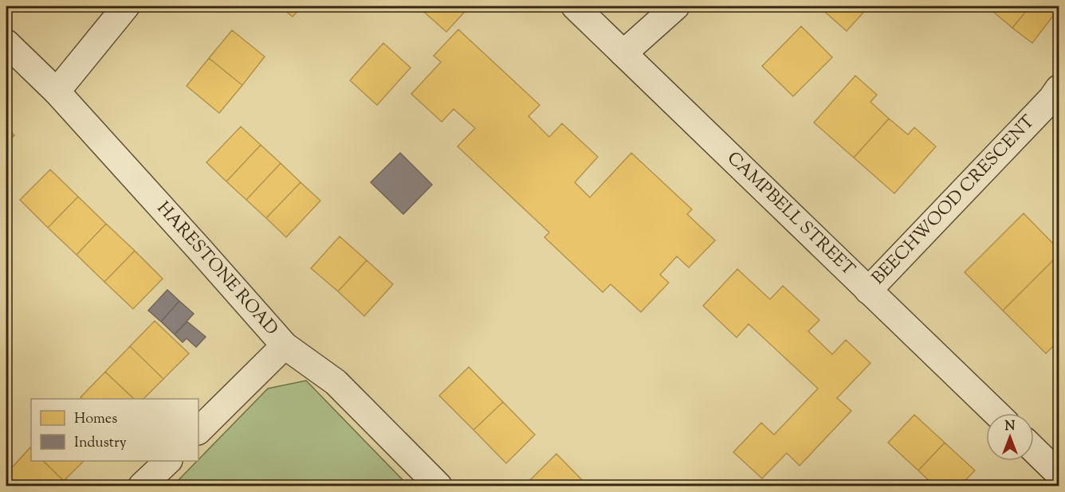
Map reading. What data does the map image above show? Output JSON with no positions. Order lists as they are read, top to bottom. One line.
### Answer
{"streets":{"street":["BEECHWOOD CRESCENT","CAMPBELL STREET","HARESTONE ROAD"]},"crossings":[["BEECHWOOD CRESCENT","CAMPBELL STREET"]],"legend":["Homes","Industry"],"north":"top"}
